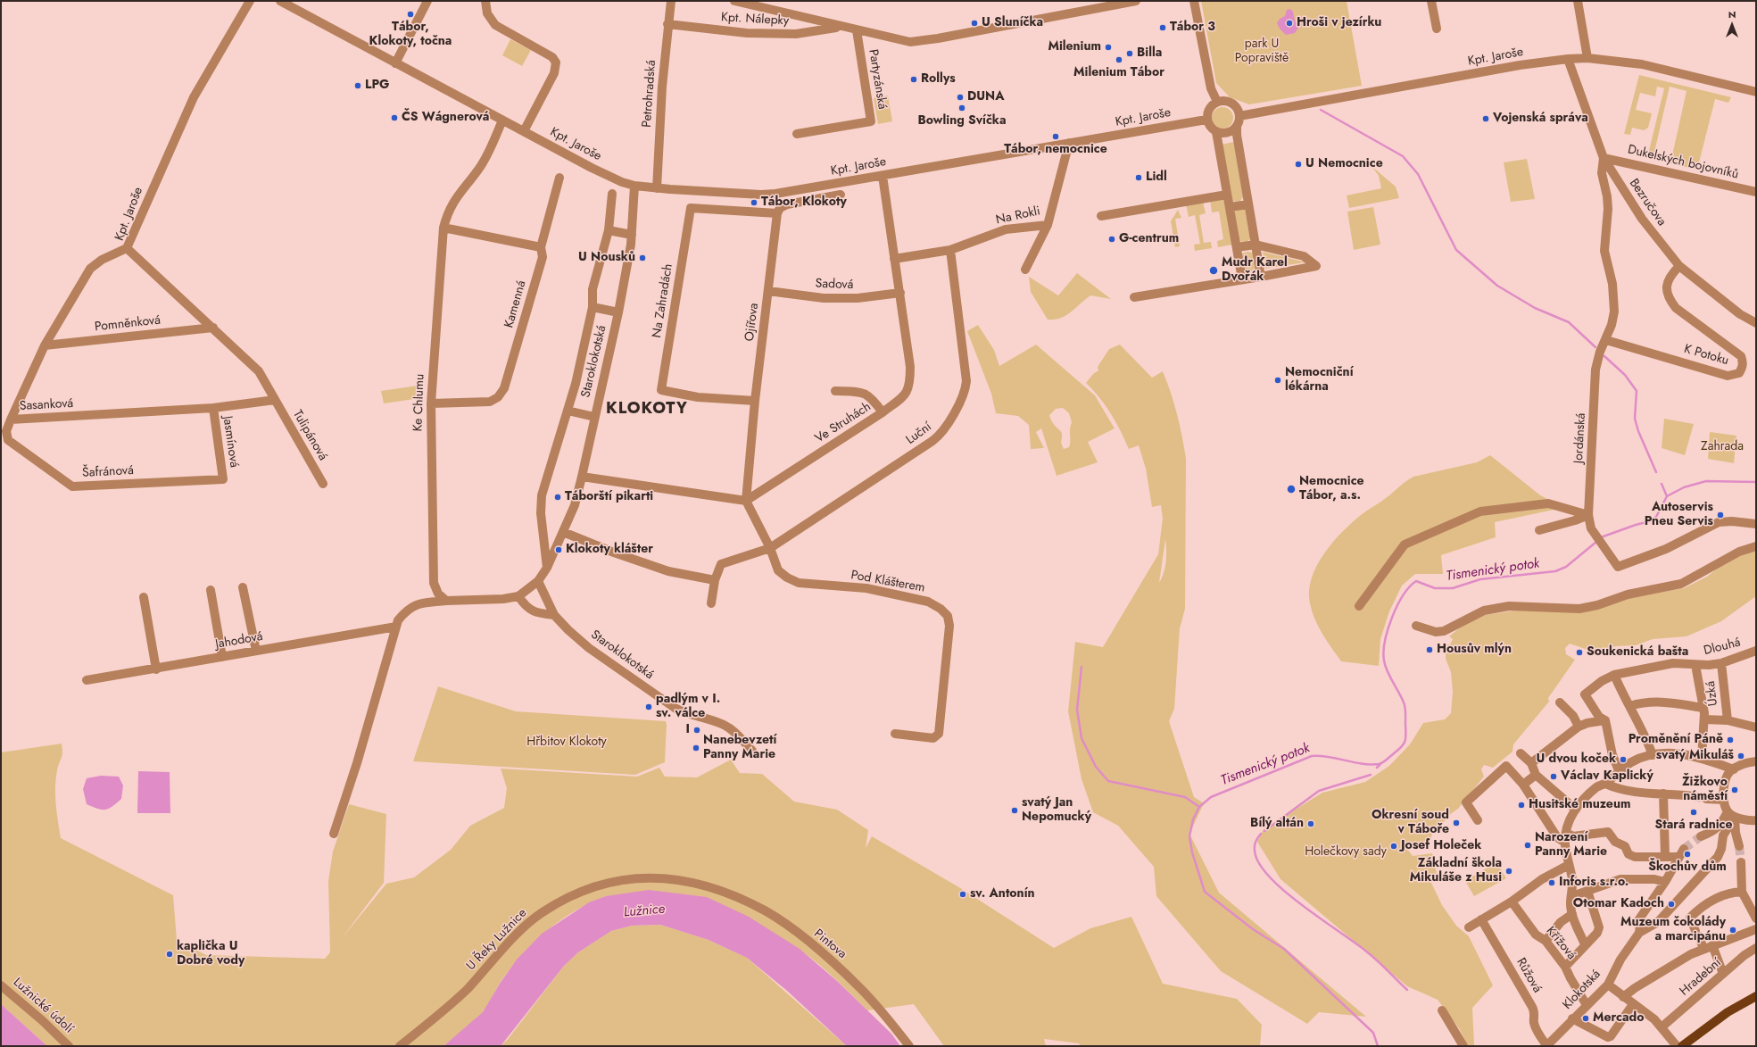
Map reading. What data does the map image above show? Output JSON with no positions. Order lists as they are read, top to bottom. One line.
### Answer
{"streets":{"street":["Kpt. Nálepky","Kpt. Jaroše","Partyzánská","Petrohradská","Dukelských bojovníků","Bezručova","Na Rokli","Sadová","Na Zahradách","Kamenná","Ojířova","Pomněnková","K Potoku","Staroklokotská","Ke Chlumu","Sasanková","Ve Struhách","Luční","Tulipánová","Jordánská","Jasmínová","Šafránová","Pod Klášterem","Jahodová","Dlouhá","Úzká","U Řeky Lužnice","Křížová","Pintova","Růžová","Hradební","Klokotská","Lužnické údolí"]},"crossings":[["Kpt. Nálepky","Partyzánská"],["Kpt. Nálepky","Petrohradská"],["Kpt. Jaroše","Petrohradská"],["Kpt. Jaroše","Bezručova"],["Kpt. Jaroše","Na Rokli"],["Kpt. Jaroše","Pomněnková"],["Kpt. Jaroše","Staroklokotská"],["Kpt. Jaroše","Ke Chlumu"],["Kpt. Jaroše","Sasanková"],["Kpt. Jaroše","Ve Struhách"],["Kpt. Jaroše","Tulipánová"],["Dukelských bojovníků","Bezručova"],["Dukelských bojovníků","Jordánská"],["Bezručova","K Potoku"],["Bezručova","Jordánská"],["Na Rokli","Ve Struhách"],["Na Rokli","Luční"],["Sadová","Ojířova"],["Sadová","Ve Struhách"],["Na Zahradách","Ojířova"],["Kamenná","Ke Chlumu"],["Ojířova","Ve Struhách"],["Ojířova","Pod Klášterem"],["Pomněnková","Sasanková"],["K Potoku","Jordánská"],["Sasanková","Tulipánová"],["Sasanková","Jasmínová"],["Sasanková","Šafránová"],["Ve Struhách","Pod Klášterem"],["Luční","Pod Klášterem"],["Jasmínová","Šafránová"],["Dlouhá","Úzká"],["U Řeky Lužnice","Pintova"],["Křížová","Klokotská"],["Růžová","Klokotská"]],"districts":["KLOKOTY"],"water":["Tismenický potok","Lužnice"],"parks":["park U Popraviště","Zahrada","Hřbitov Klokoty","Holečkovy sady"],"places":["Tábor, Klokoty, točna","U Sluníčka","Hroši v jezírku","Tábor 3","Milenium","Billa","Milenium Tábor","Rollys","LPG","DUNA","Bowling Svíčka","ČS Wágnerová","Vojenská správa","Tábor, nemocnice","U Nemocnice","Lidl","Tábor, Klokoty","G-centrum","U Nousků","Mudr Karel Dvořák","Nemocniční lékárna","Nemocnice Tábor, a.s.","Táborští pikarti","Autoservis Pneu Servis","Klokoty klášter","Housův mlýn","Soukenická bašta","padlým v I. sv. válce","I","Proměnění Páně","Nanebevzetí Panny Marie","svatý Mikuláš","U dvou koček","Václav Kaplický","Žižkovo náměstí","Husitské muzeum","svatý Jan Nepomucký","Stará radnice","Okresní soud v Táboře","Bílý altán","Narození Panny Marie","Josef Holeček","Škochův dům","Základní škola Mikuláše z Husi","Inforis s.r.o.","sv. Antonín","Otomar Kadoch","Muzeum čokolády a marcipánu","kaplička U Dobré vody","Mercado"],"north":"top"}
